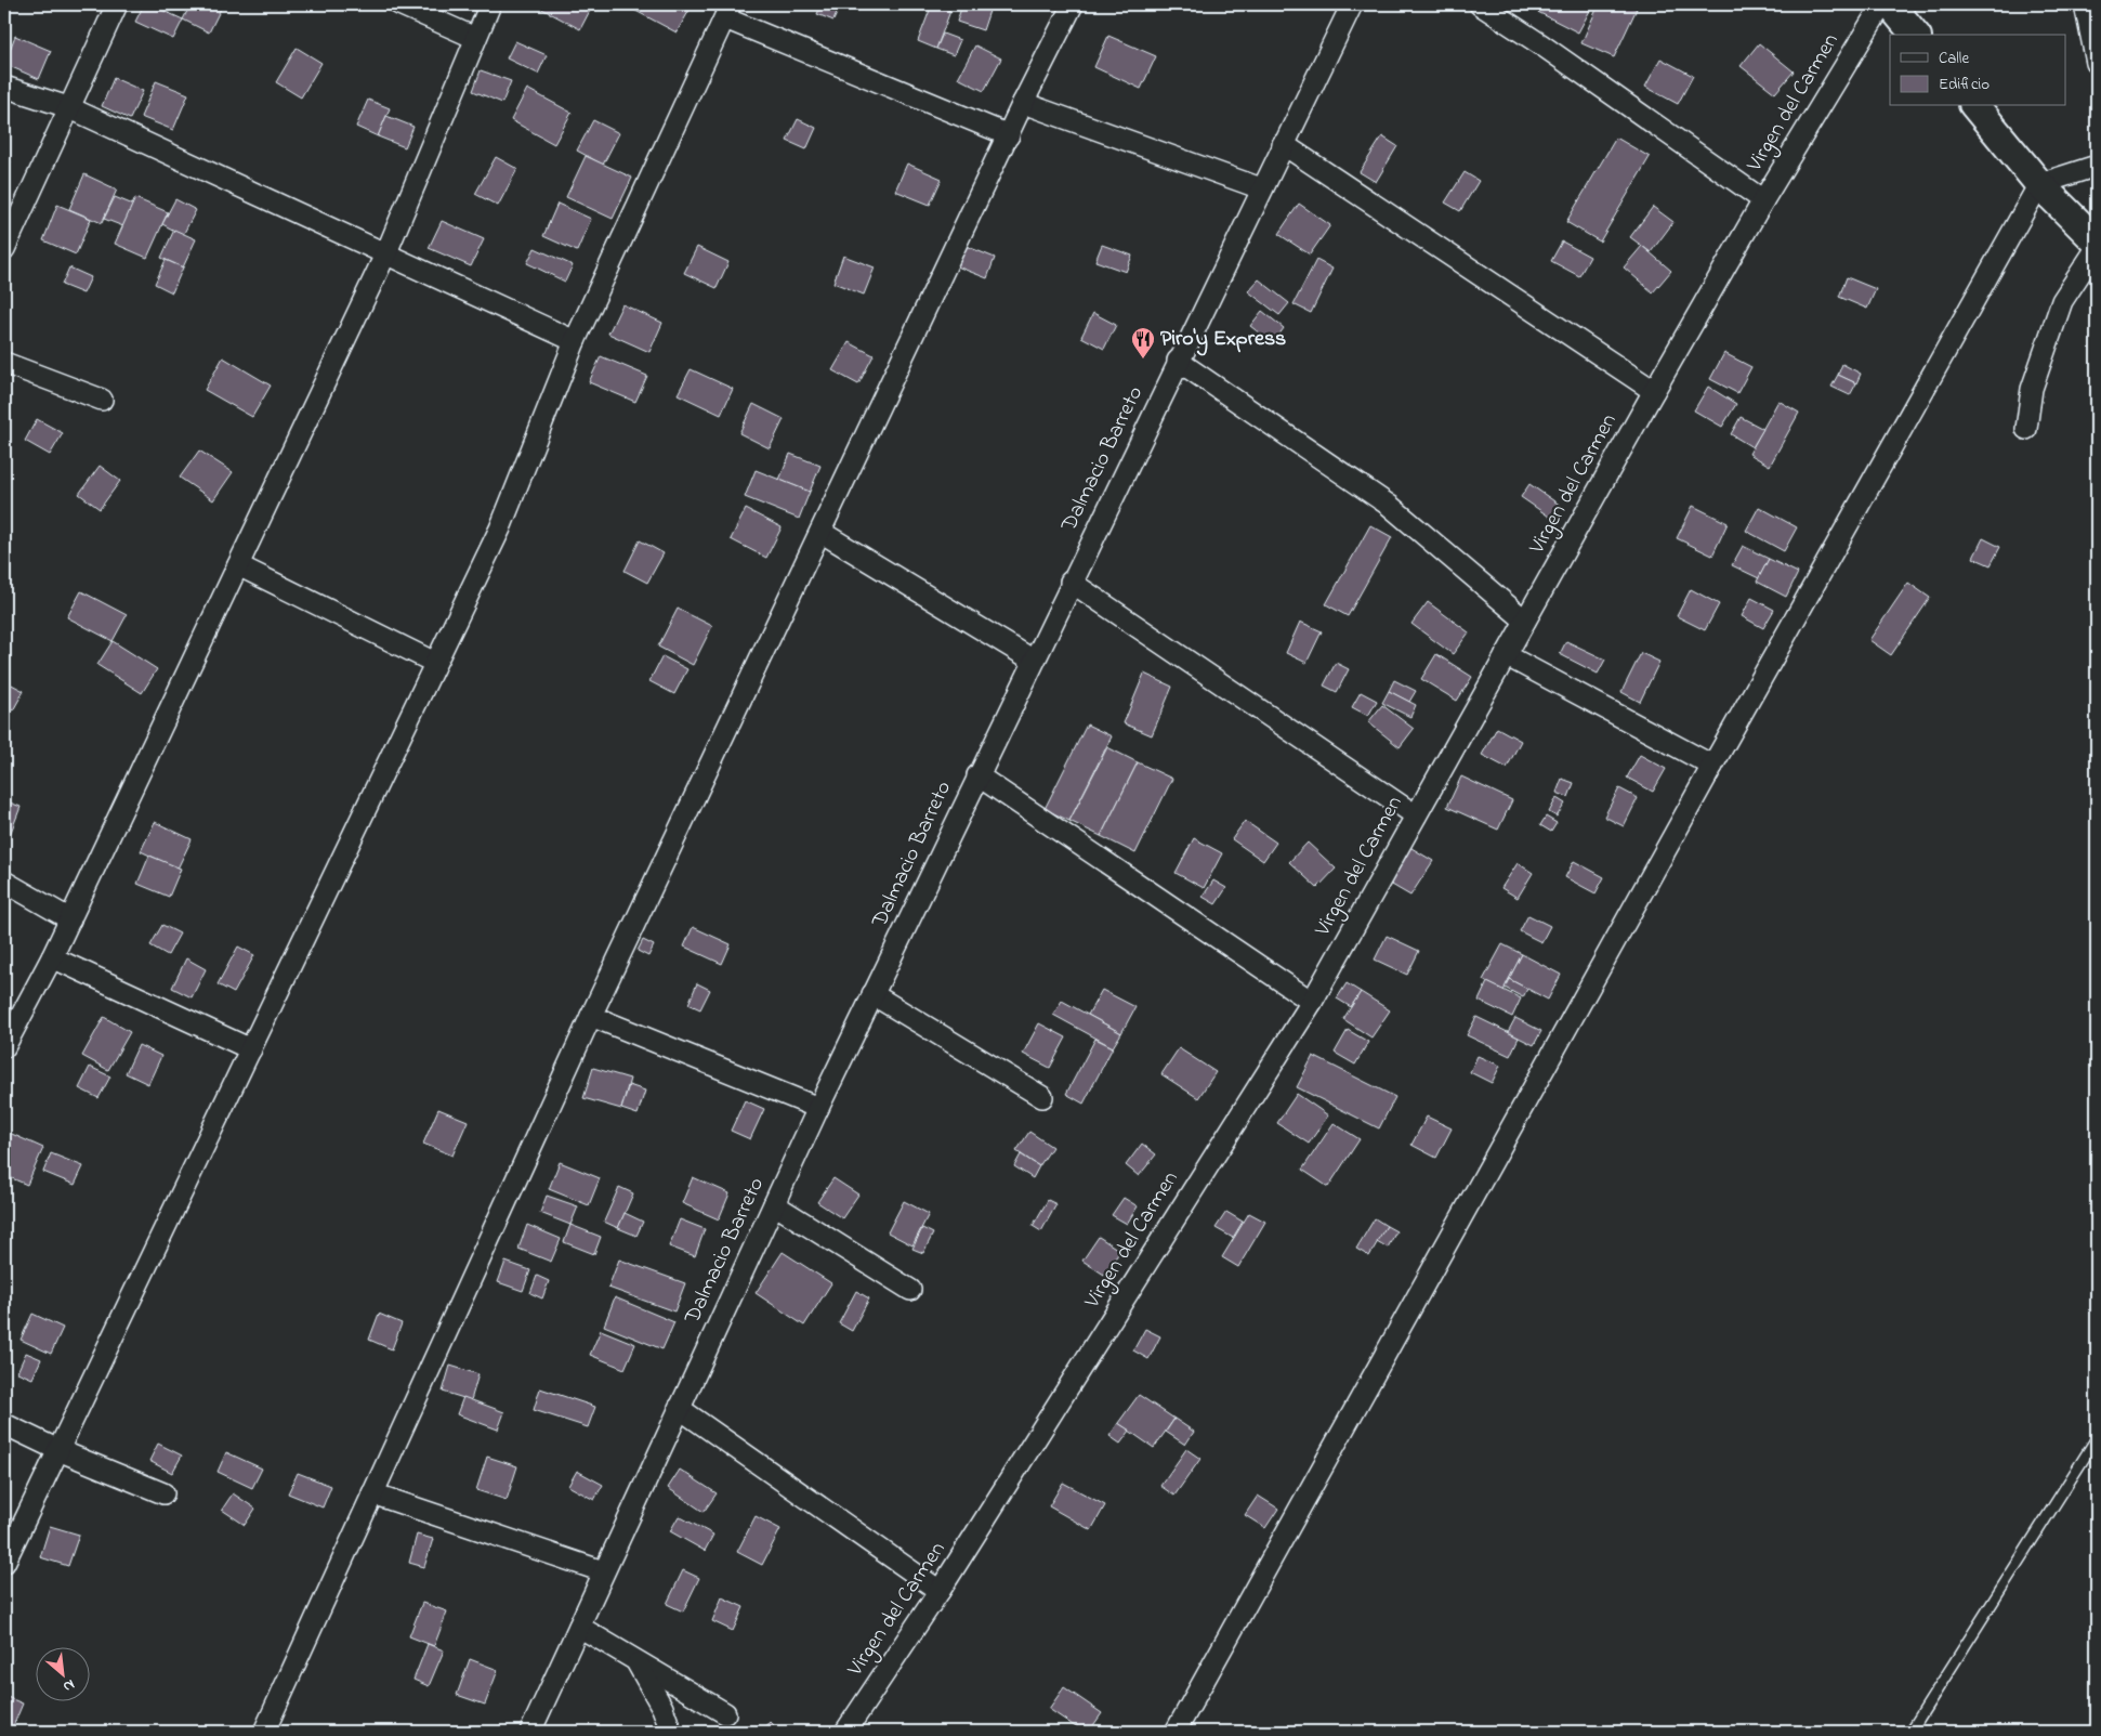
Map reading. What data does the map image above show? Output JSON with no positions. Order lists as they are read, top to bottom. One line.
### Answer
{"streets":{"street":["Virgen del Carmen","Dalmacio Barreto"]},"places":{"restaurant":["Piro'y Express"]},"legend":["Calle","Edificio"],"north":"bottom right"}
